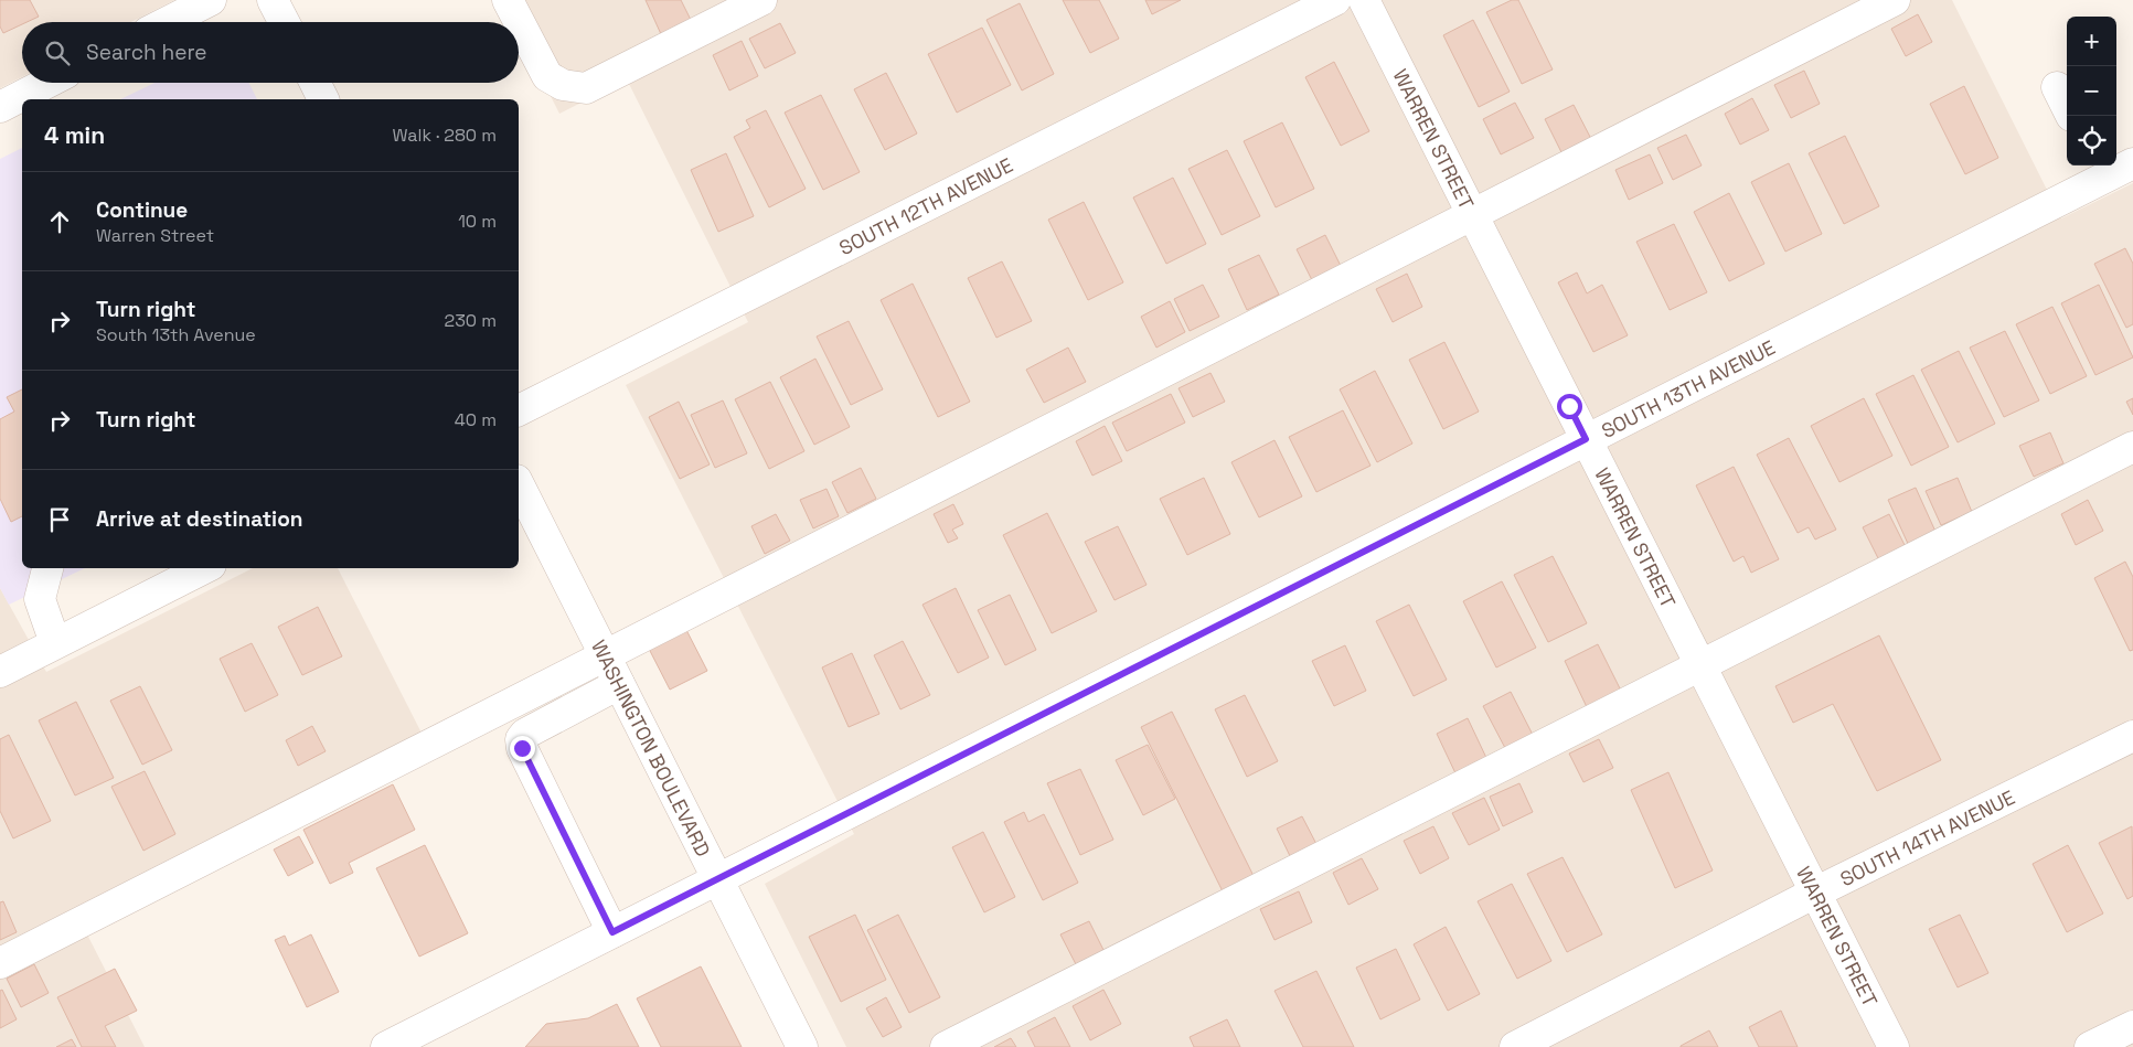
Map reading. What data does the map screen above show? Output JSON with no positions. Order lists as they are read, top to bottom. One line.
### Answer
{"streets":{"street":["WARREN STREET","SOUTH 12TH AVENUE","SOUTH 13TH AVENUE","WASHINGTON BOULEVARD","SOUTH 14TH AVENUE"]},"crossings":[["WARREN STREET","SOUTH 13TH AVENUE"],["WARREN STREET","SOUTH 14TH AVENUE"],["SOUTH 13TH AVENUE","WASHINGTON BOULEVARD"]],"page":{"map_buttons":["+","−"],"search":"Search here","heading":["4 min","Walk · 280 m"],"list":[["Continue","Warren Street","10 m"],["Turn right","South 13th Avenue","230 m"],["Turn right","40 m"],"Arrive at destination"]}}
